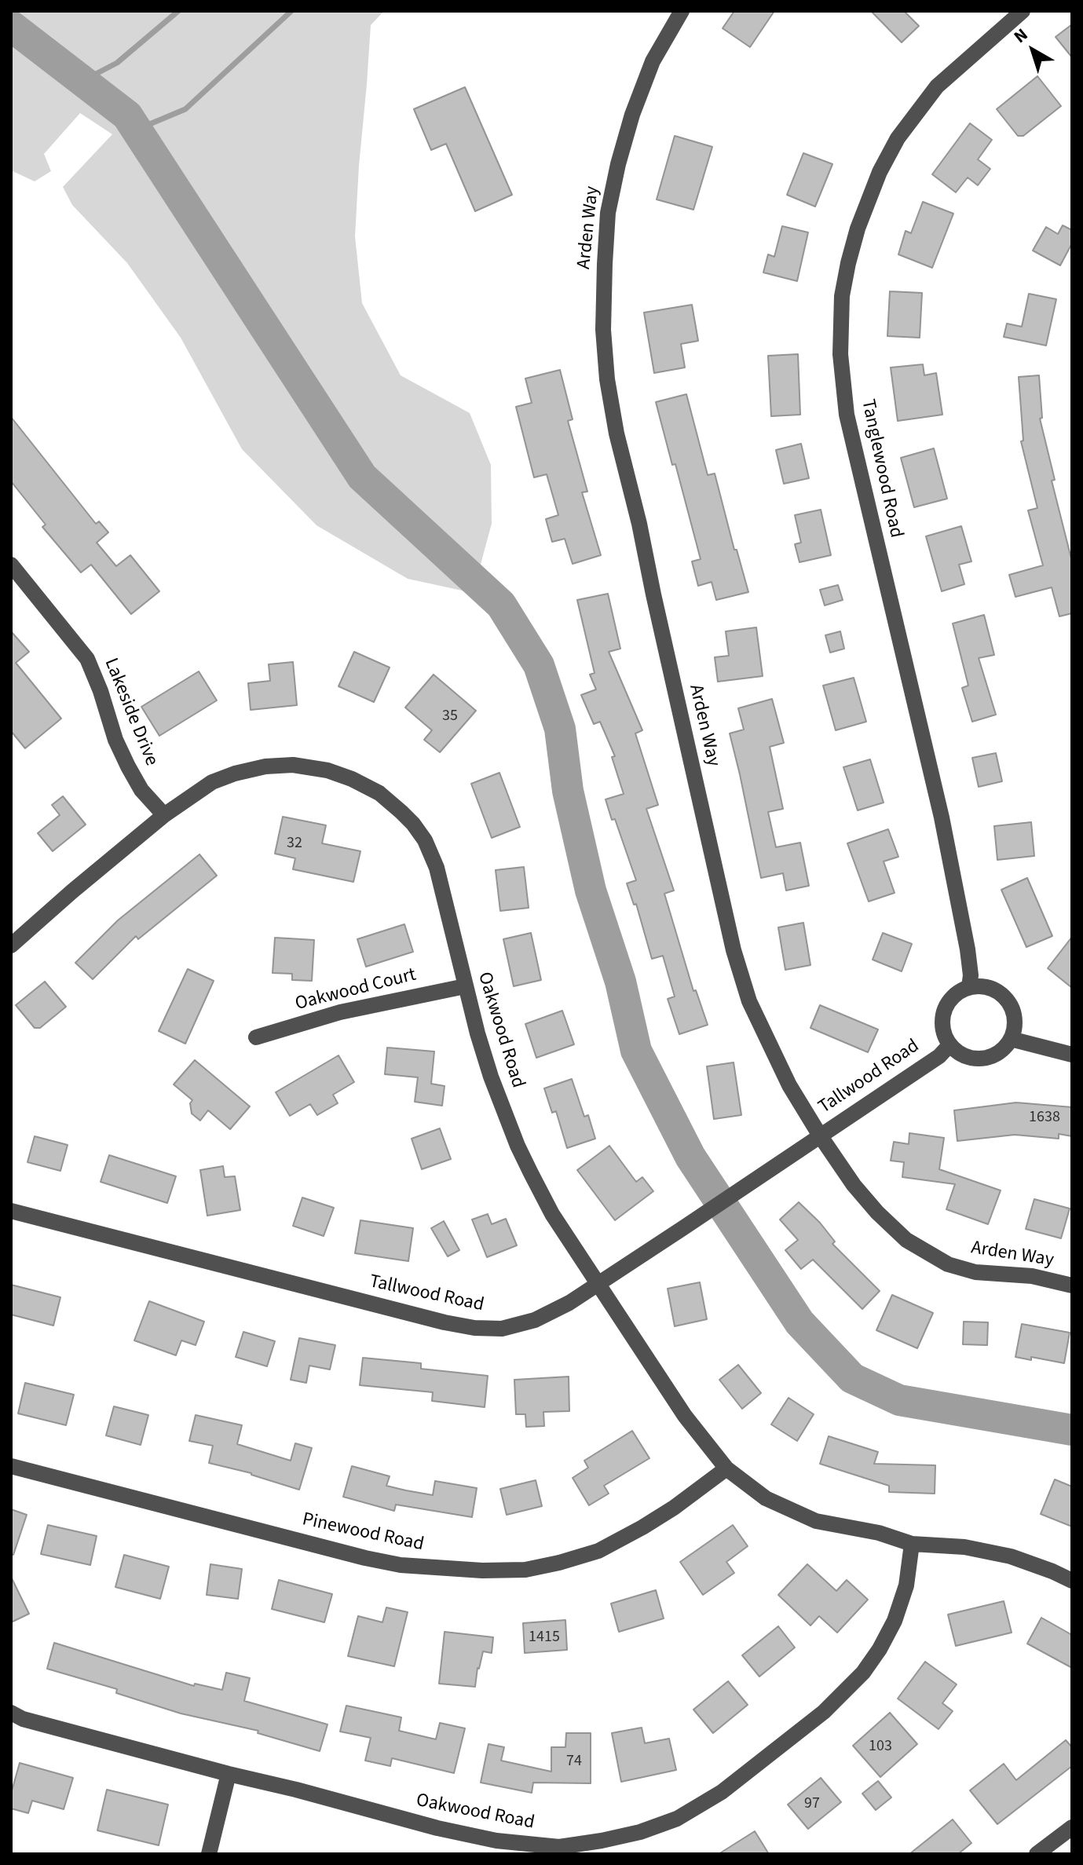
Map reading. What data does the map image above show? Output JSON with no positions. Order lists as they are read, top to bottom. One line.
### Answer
{"streets":{"street":["Arden Way","Tanglewood Road","Lakeside Drive","Oakwood Court","Oakwood Road","Tallwood Road","Pinewood Road"]},"crossings":[["Arden Way","Tallwood Road"],["Tanglewood Road","Tallwood Road"],["Lakeside Drive","Oakwood Road"],["Oakwood Court","Oakwood Road"],["Oakwood Road","Tallwood Road"],["Oakwood Road","Pinewood Road"]],"house_numbers":["35","32","1638","1415","103","74","97"],"north":"top left"}
